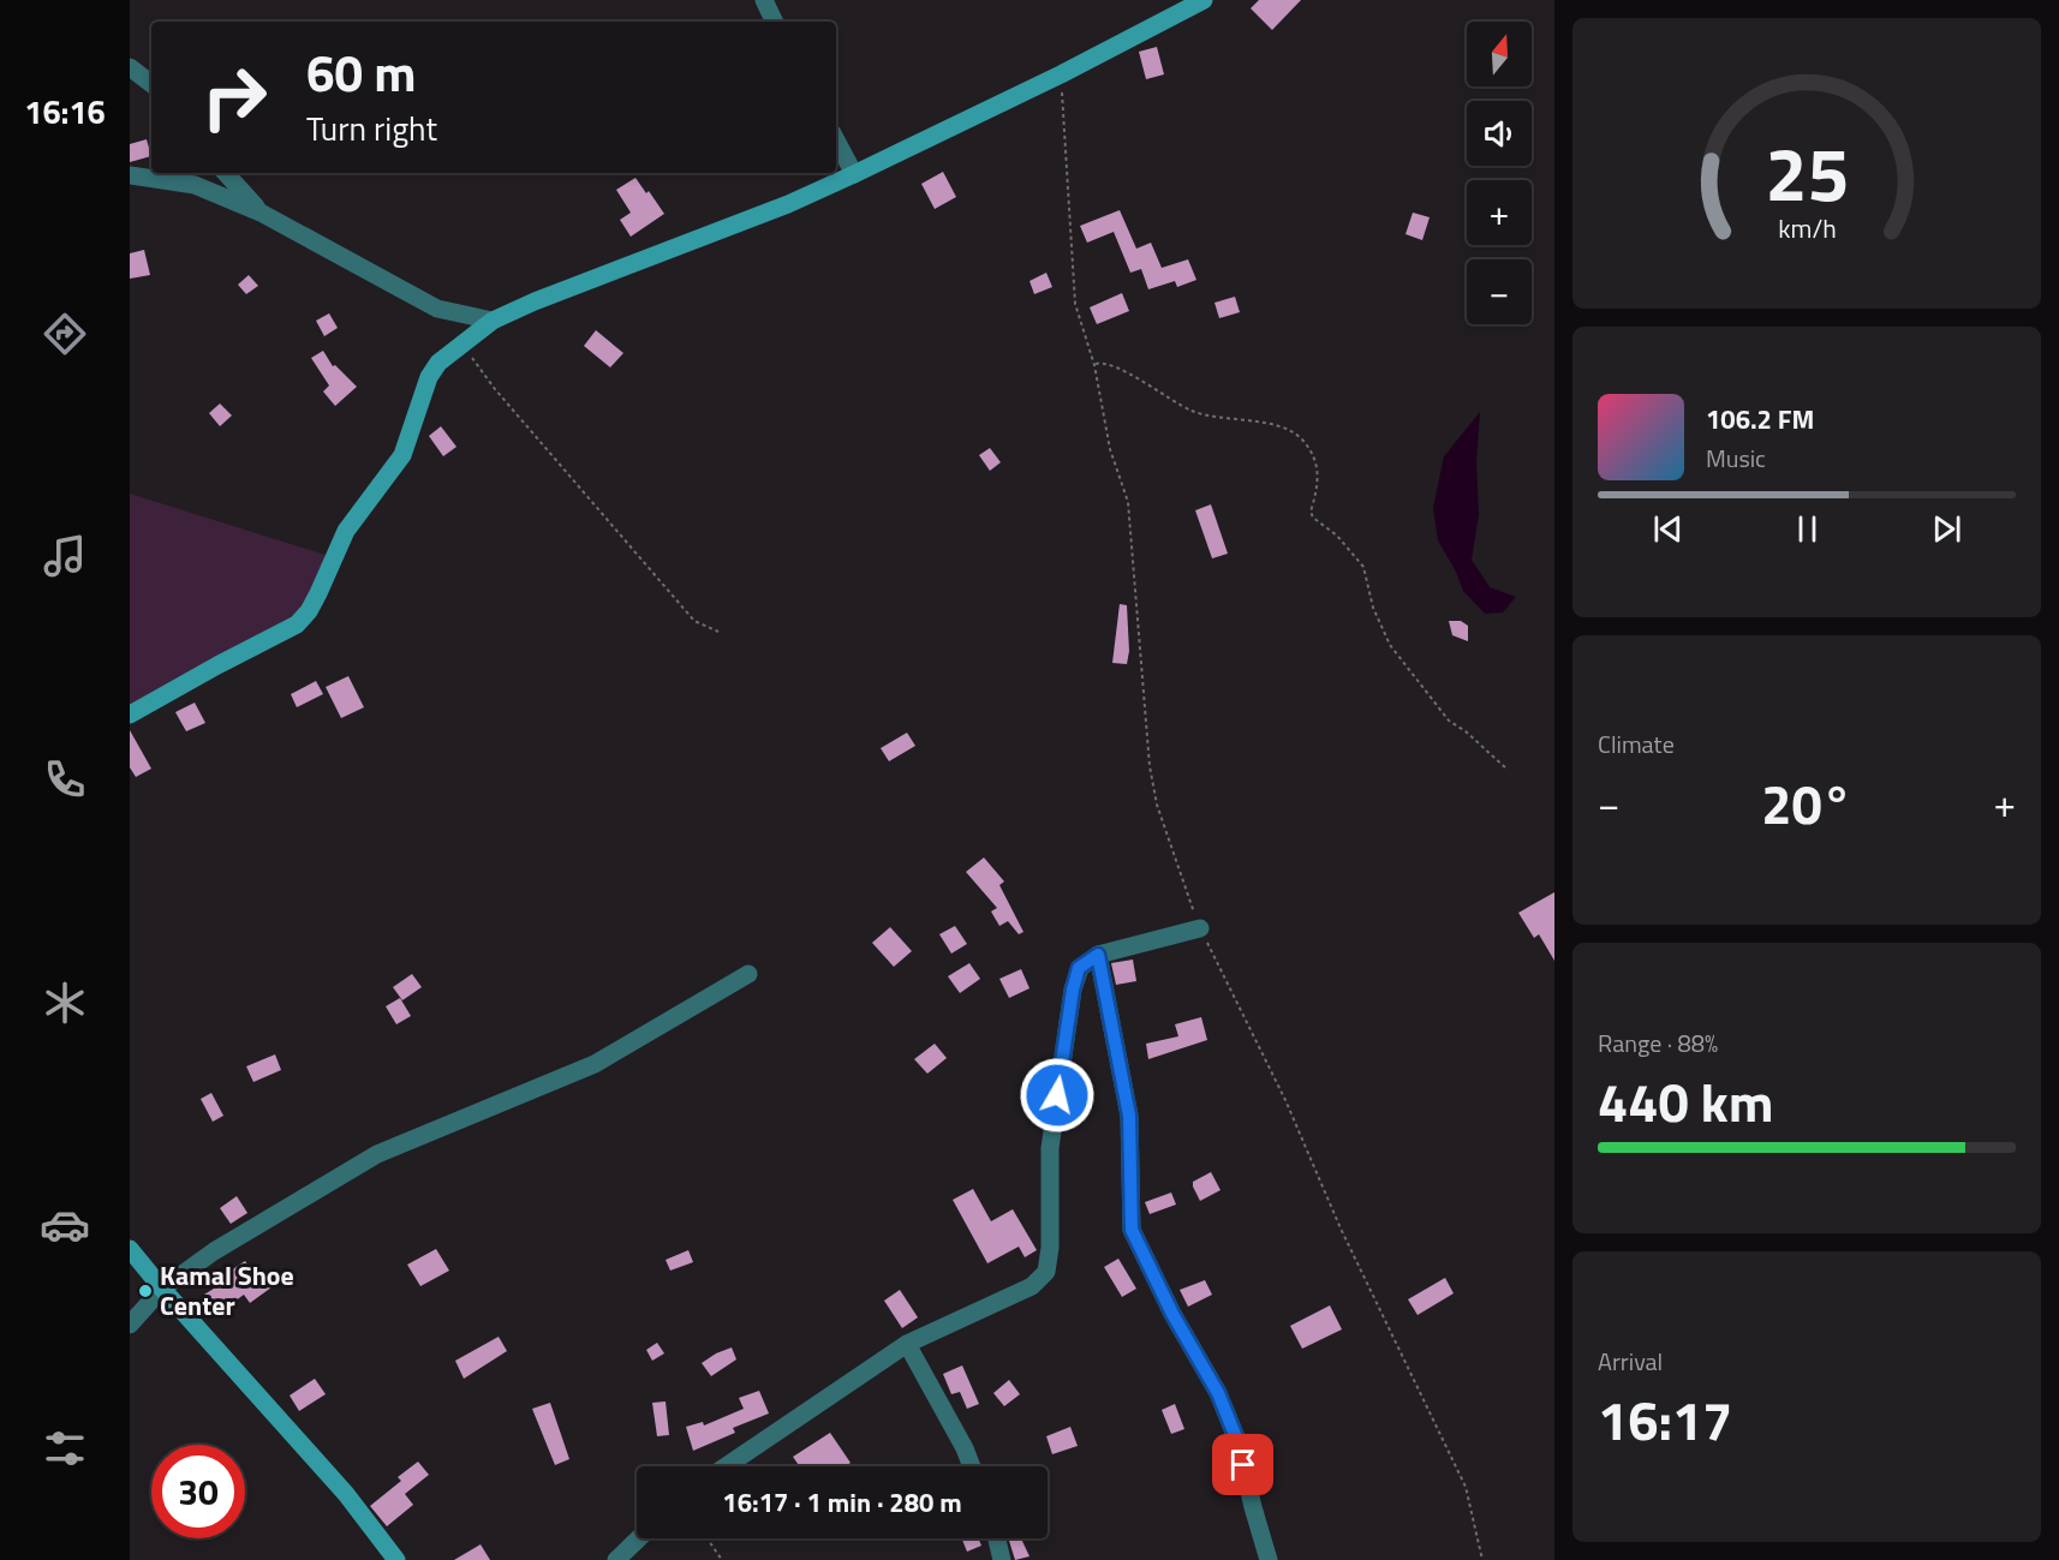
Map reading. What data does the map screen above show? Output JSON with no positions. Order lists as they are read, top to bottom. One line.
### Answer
{"places":["Kamal Shoe Center"],"north":"top","page":{"tabs":"16:16","map_buttons":["+","−"],"turn":["60 m","Turn right"],"song":["106.2 FM","Music"],"tile":["Climate",["Range · 88%","440 km"],["Arrival","16:17"]],"heat":["−","20°","+"],"limit":"30","trip":"16:17 · 1 min · 280 m","gauge":["25","km/h"]}}
